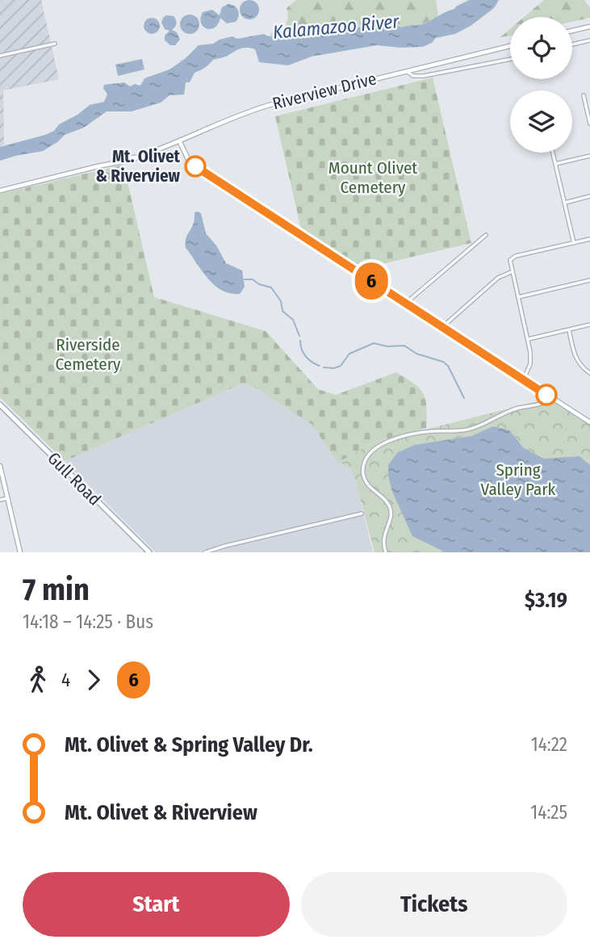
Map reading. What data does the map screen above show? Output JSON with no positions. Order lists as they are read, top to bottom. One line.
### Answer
{"streets":{"main road":["Gull Road"],"street":["Riverview Drive"]},"water":["Kalamazoo River"],"parks":["Mount Olivet Cemetery","Riverside Cemetery","Spring Valley Park"],"places":["Mt. Olivet & Riverview"],"lines":["bus line 6"],"page":{"on_map":"6","heading":["7 min","14:18 – 14:25 · Bus","$3.19"],"legs":["4","6"],"list":[{"name":"Mt. Olivet & Spring Valley Dr.","value":"14:22"},{"name":"Mt. Olivet & Riverview","value":"14:25"}],"buttons":["Start","Tickets"]}}
